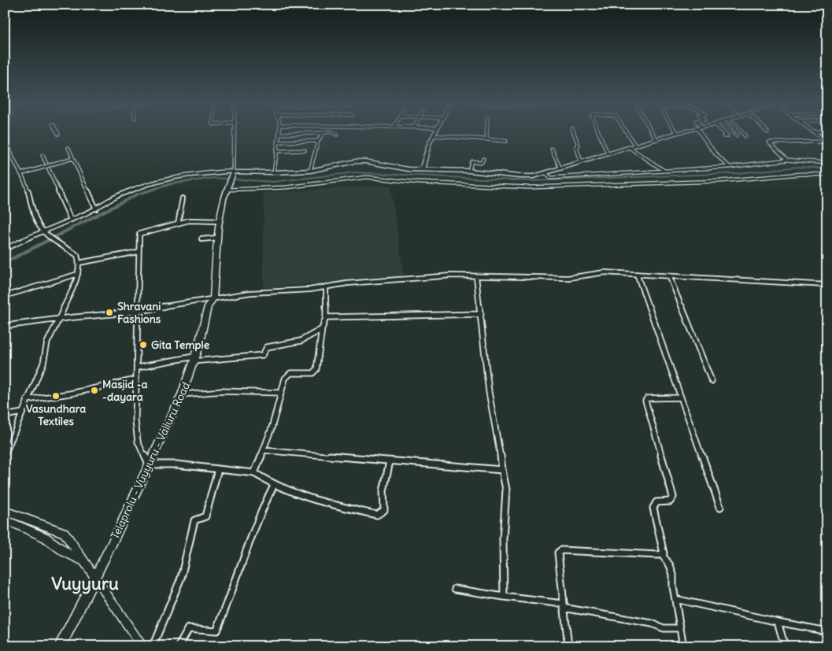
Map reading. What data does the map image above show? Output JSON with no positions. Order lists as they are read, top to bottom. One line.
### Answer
{"streets":{"main road":["Telaprolu - Vuyyuru - Valluru Road"]},"districts":["Vuyyuru"],"places":["Shravani Fashions","Gita Temple","Masjid -a -dayara","Vasundhara Textiles"]}
